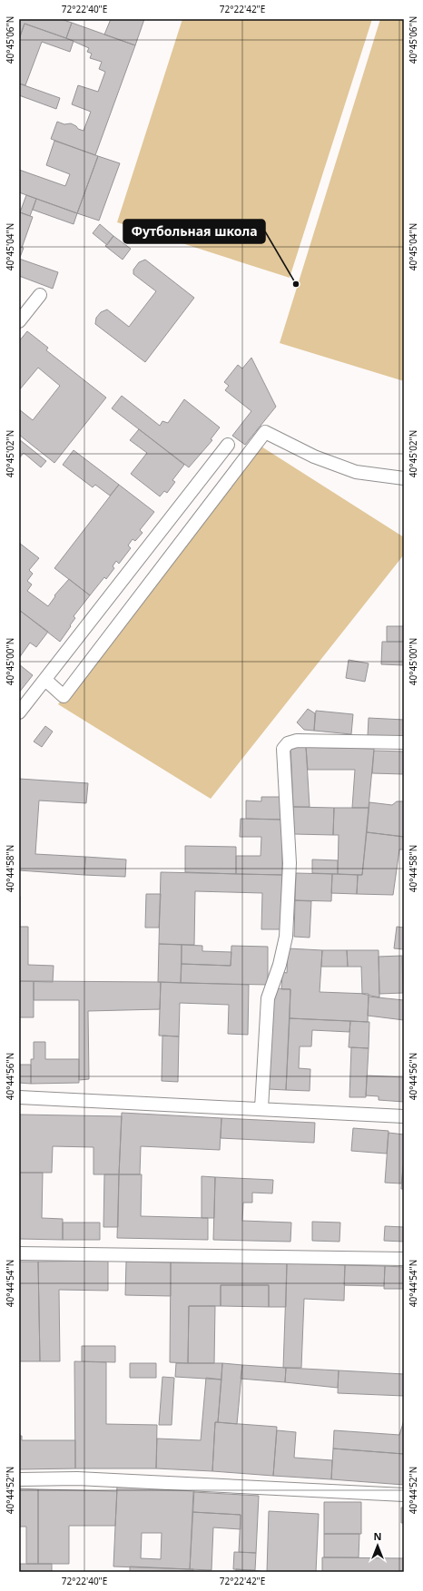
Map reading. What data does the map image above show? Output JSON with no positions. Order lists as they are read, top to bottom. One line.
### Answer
{"places":["Футбольная школа"],"north":"top","coordinates":["72°22'40\"E","72°22'42\"E","40°45'06\"N","40°45'04\"N","40°45'02\"N","40°45'00\"N","40°44'58\"N","40°44'56\"N","40°44'54\"N","40°44'52\"N"]}
